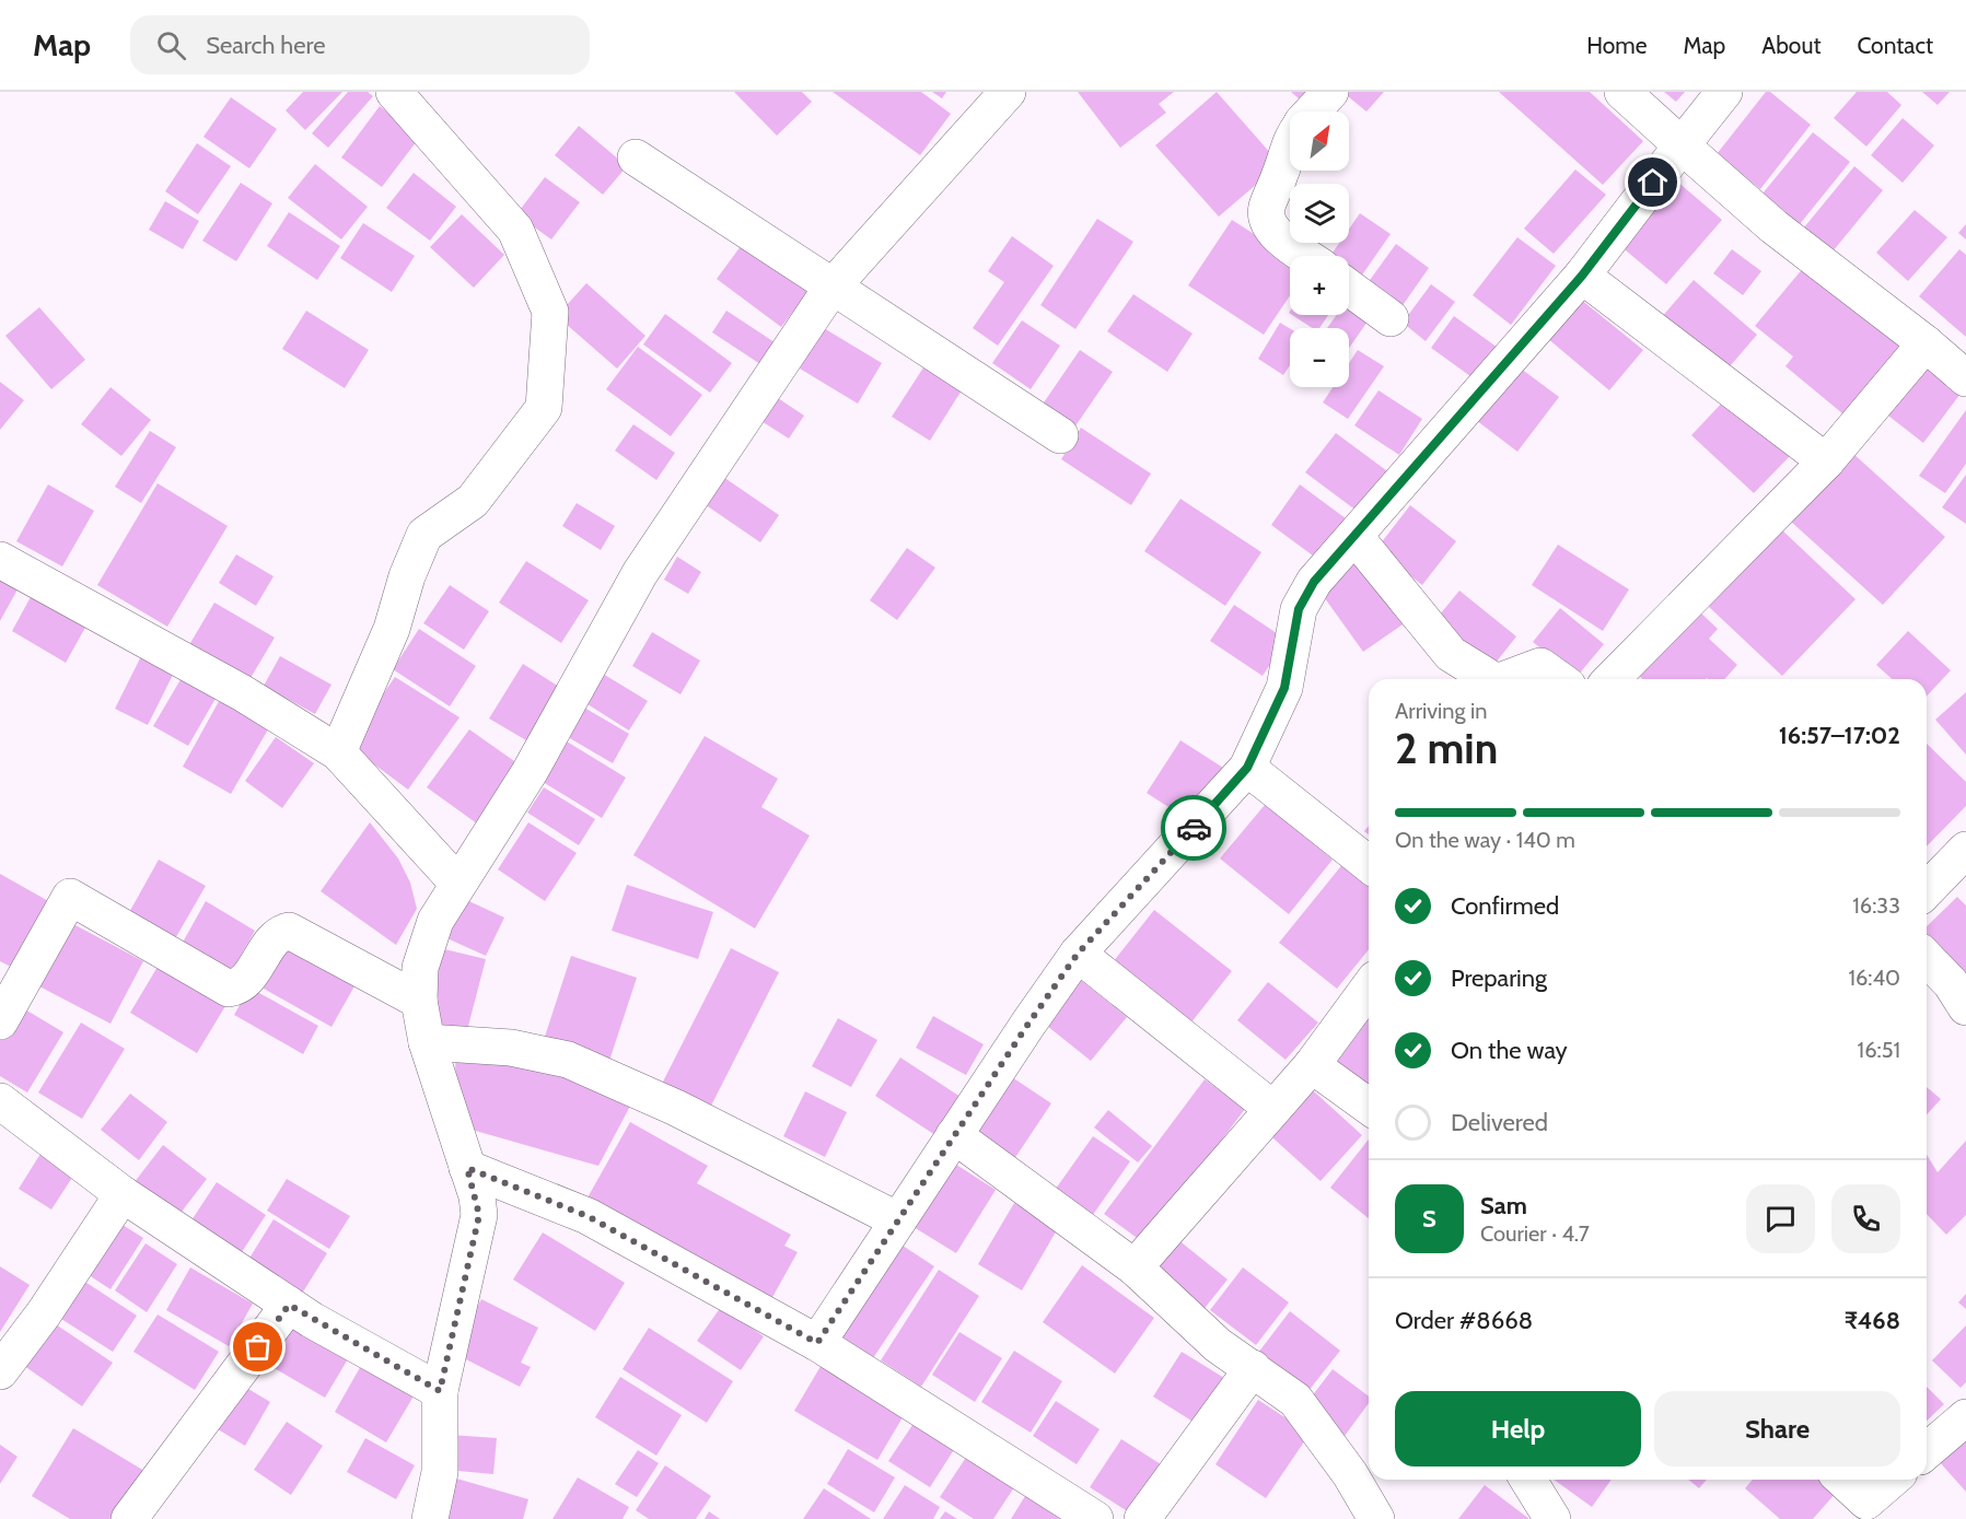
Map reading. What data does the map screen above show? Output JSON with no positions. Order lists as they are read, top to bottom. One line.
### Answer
{"north":"top right","page":{"header":"Map","search":"Search here","nav":["Home","Map","About","Contact"],"map_buttons":["+","−"],"heading":["2 min","Arriving in","16:57–17:02"],"panel":["Sam","Courier · 4.7","Order #8668","₹468"],"bar":"On the way · 140 m","list":[["Confirmed","16:33"],["Preparing","16:40"],["On the way","16:51"],"Delivered"],"round":"S","buttons":["Help","Share"]}}
